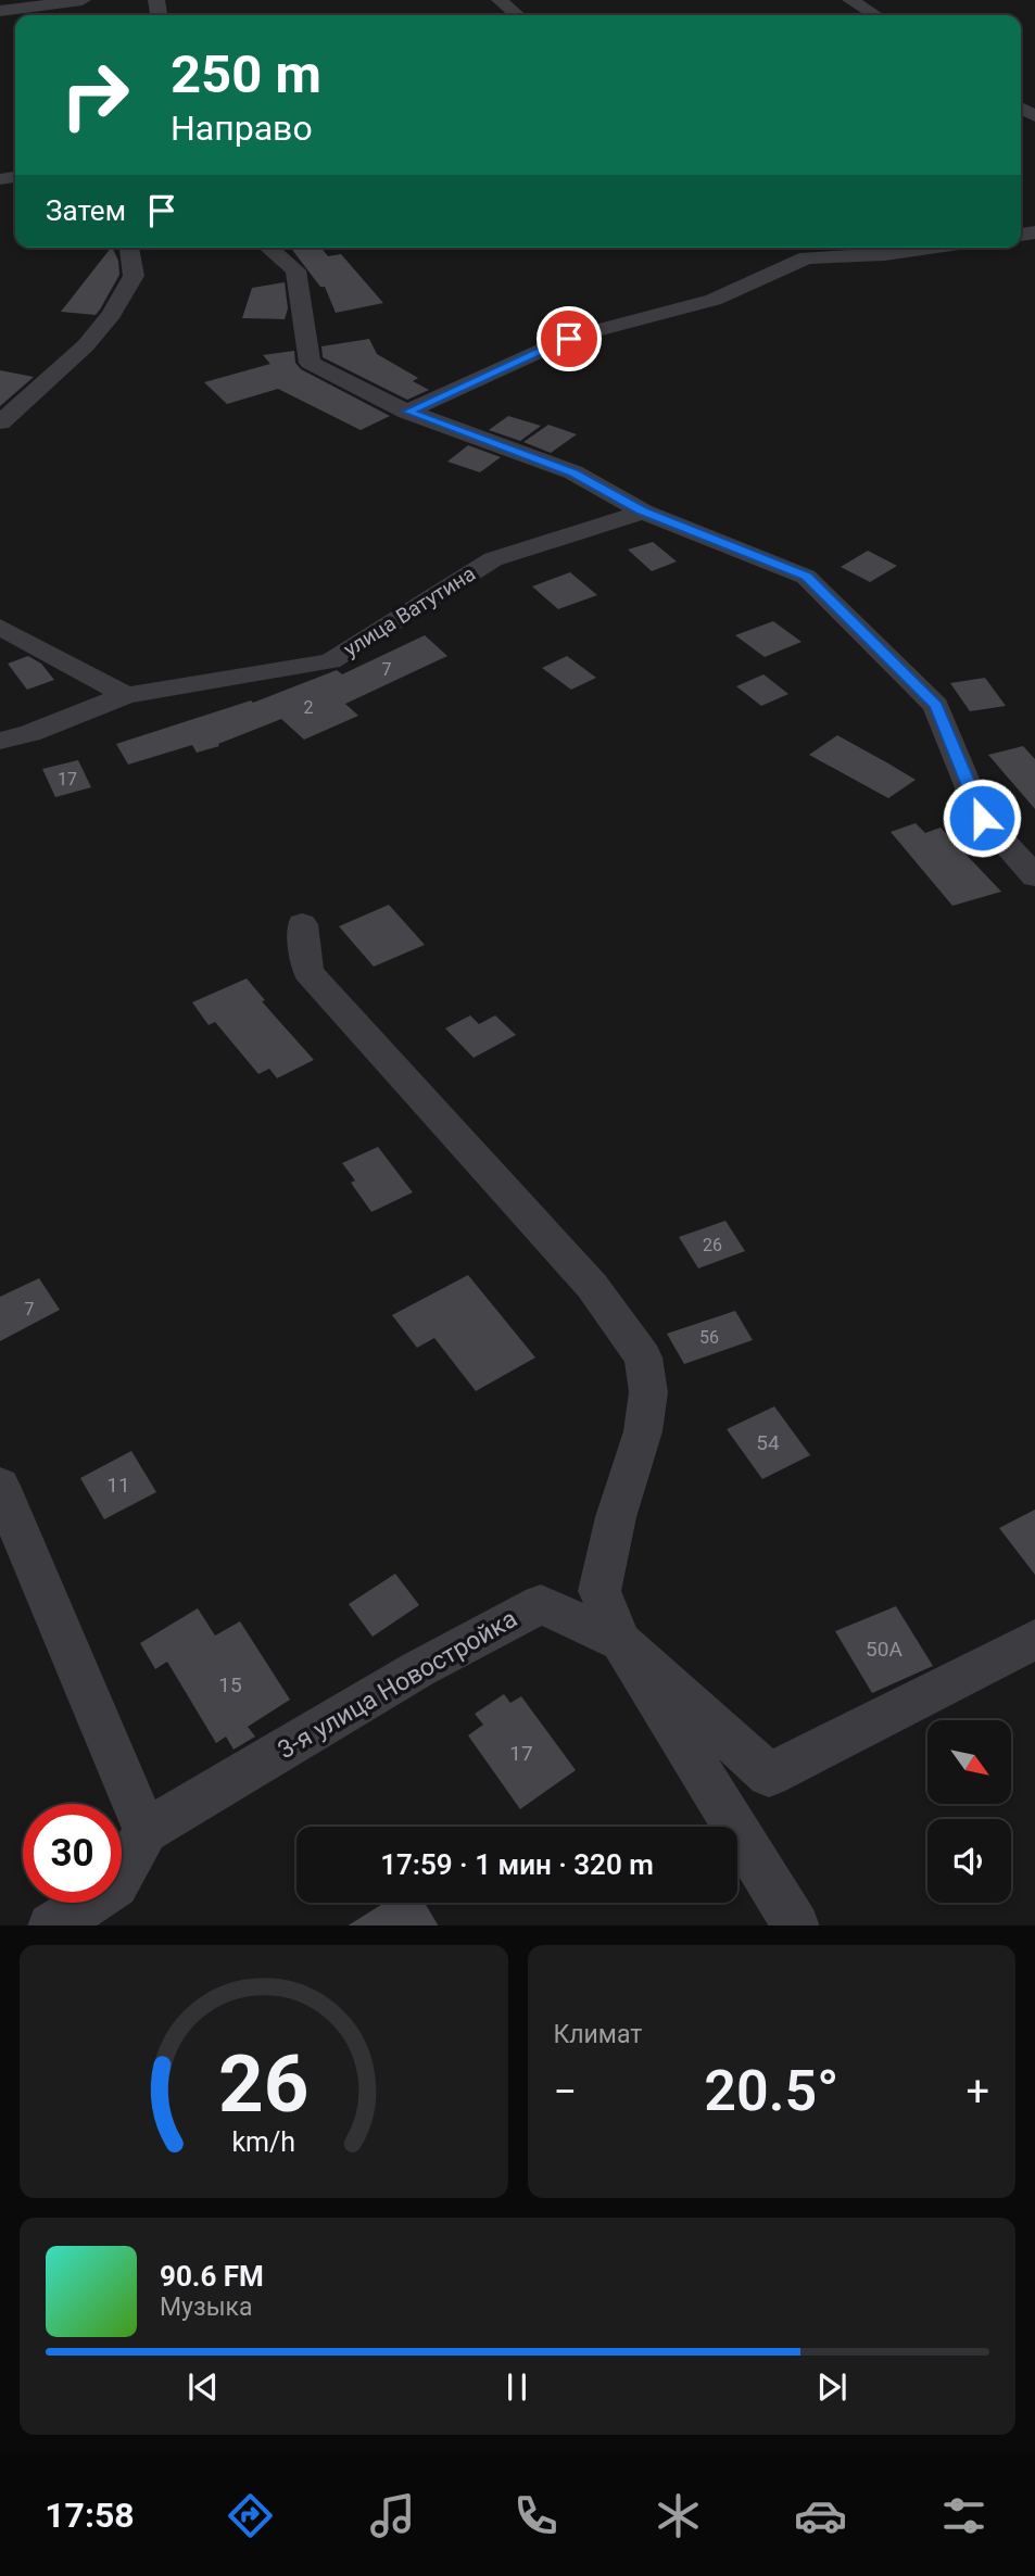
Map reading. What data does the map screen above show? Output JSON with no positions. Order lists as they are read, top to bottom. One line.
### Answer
{"streets":{"street":["улица Ватутина","3-я улица Новостройка"]},"house_numbers":["7","2","17","26","7","56","54","11","50А","15","17"],"north":"bottom right","page":{"turn":["250 m","Направо"],"then":"Затем","limit":"30","trip":"17:59 · 1 мин · 320 m","tile":"Климат","heat":["−","20.5°","+"],"song":["90.6 FM","Музыка"],"tabs":"17:58","gauge":["26","km/h"]}}
